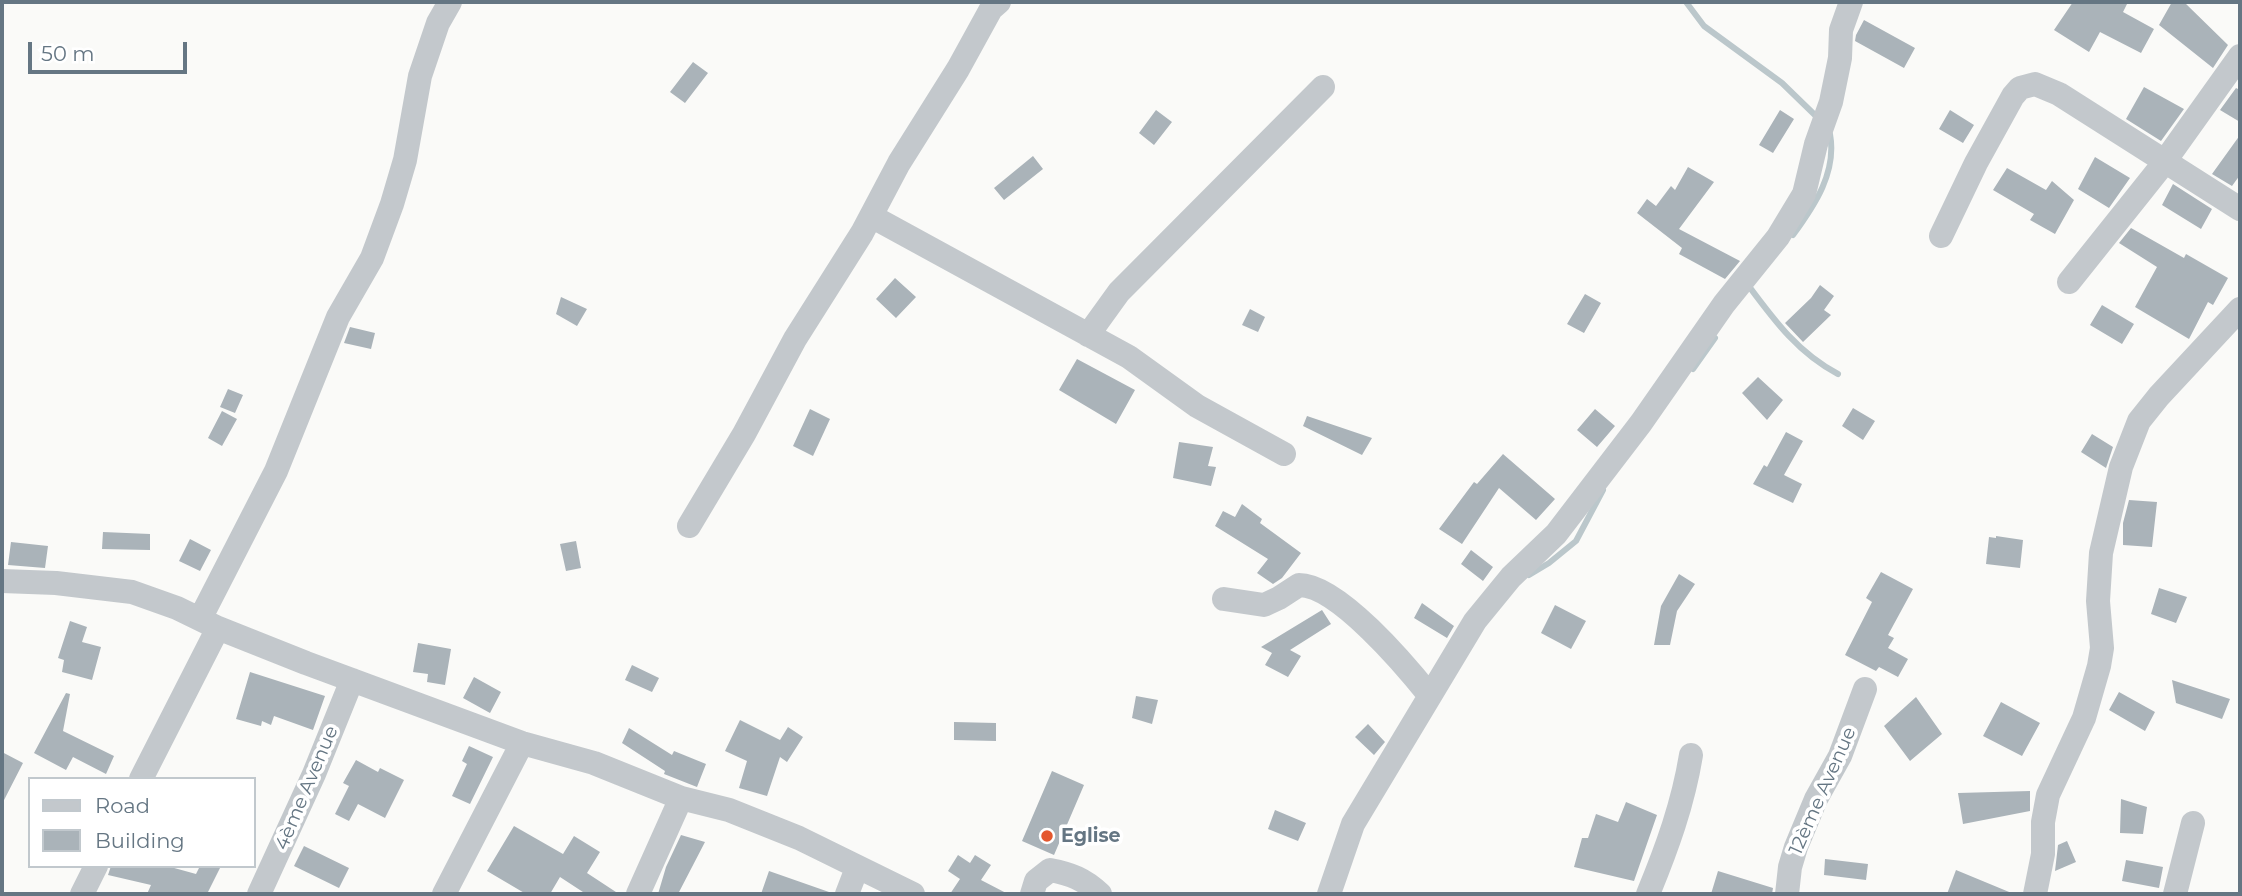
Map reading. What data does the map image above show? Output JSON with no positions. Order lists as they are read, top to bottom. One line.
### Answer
{"streets":{"street":["4ème Avenue","12ème Avenue"]},"places":["Eglise"],"legend":["Road","Building"],"scale_bar":"50 m"}
